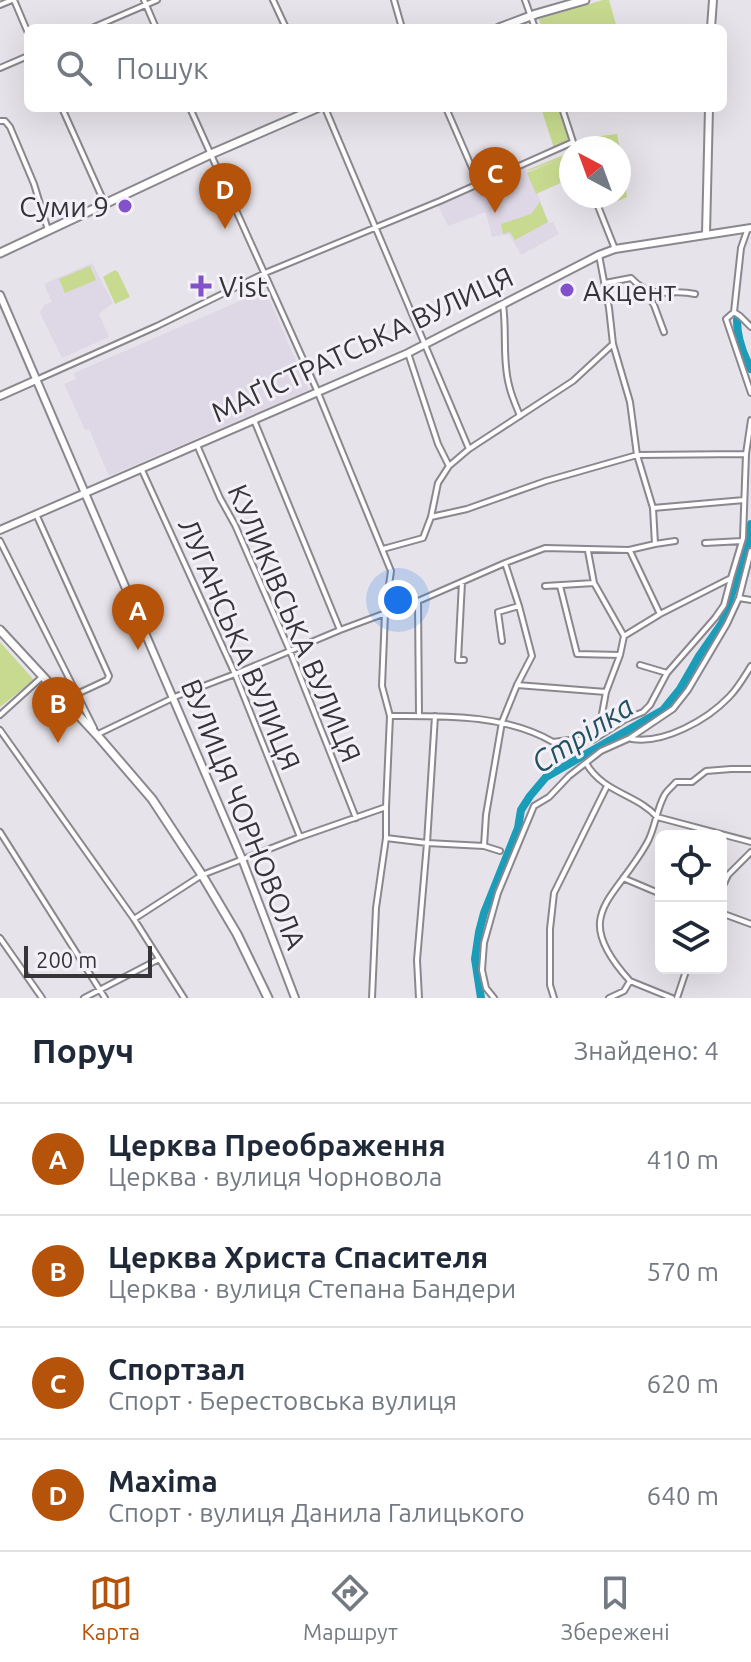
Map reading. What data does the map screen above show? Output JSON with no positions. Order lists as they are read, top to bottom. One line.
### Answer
{"streets":{"street":["МАҐІСТРАТСЬКА ВУЛИЦЯ","КУЛИКІВСЬКА ВУЛИЦЯ","ЛУГАНСЬКА ВУЛИЦЯ","ВУЛИЦЯ ЧОРНОВОЛА"]},"crossings":[["МАҐІСТРАТСЬКА ВУЛИЦЯ","КУЛИКІВСЬКА ВУЛИЦЯ"],["МАҐІСТРАТСЬКА ВУЛИЦЯ","ЛУГАНСЬКА ВУЛИЦЯ"],["МАҐІСТРАТСЬКА ВУЛИЦЯ","ВУЛИЦЯ ЧОРНОВОЛА"]],"water":["Стрілка"],"places":{"other":["Суми 9","Акцент"],"health":["Vist"]},"scale_bar":"200 m","north":"top left","page":{"search":"Пошук","pins":["C","D","A","B"],"scale":"200 m","heading":["Поруч","Знайдено: 4"],"list":[{"mark":"A","name":"Церква Преображення","note":"Церква · вулиця Чорновола","value":"410 m"},{"mark":"B","name":"Церква Христа Спасителя","note":"Церква · вулиця Степана Бандери","value":"570 m"},{"mark":"C","name":"Спортзал","note":"Спорт · Берестовська вулиця","value":"620 m"},{"mark":"D","name":"Maxima","note":"Спорт · вулиця Данила Галицького","value":"640 m"}],"nav":["Карта","Маршрут","Збережені"]}}
